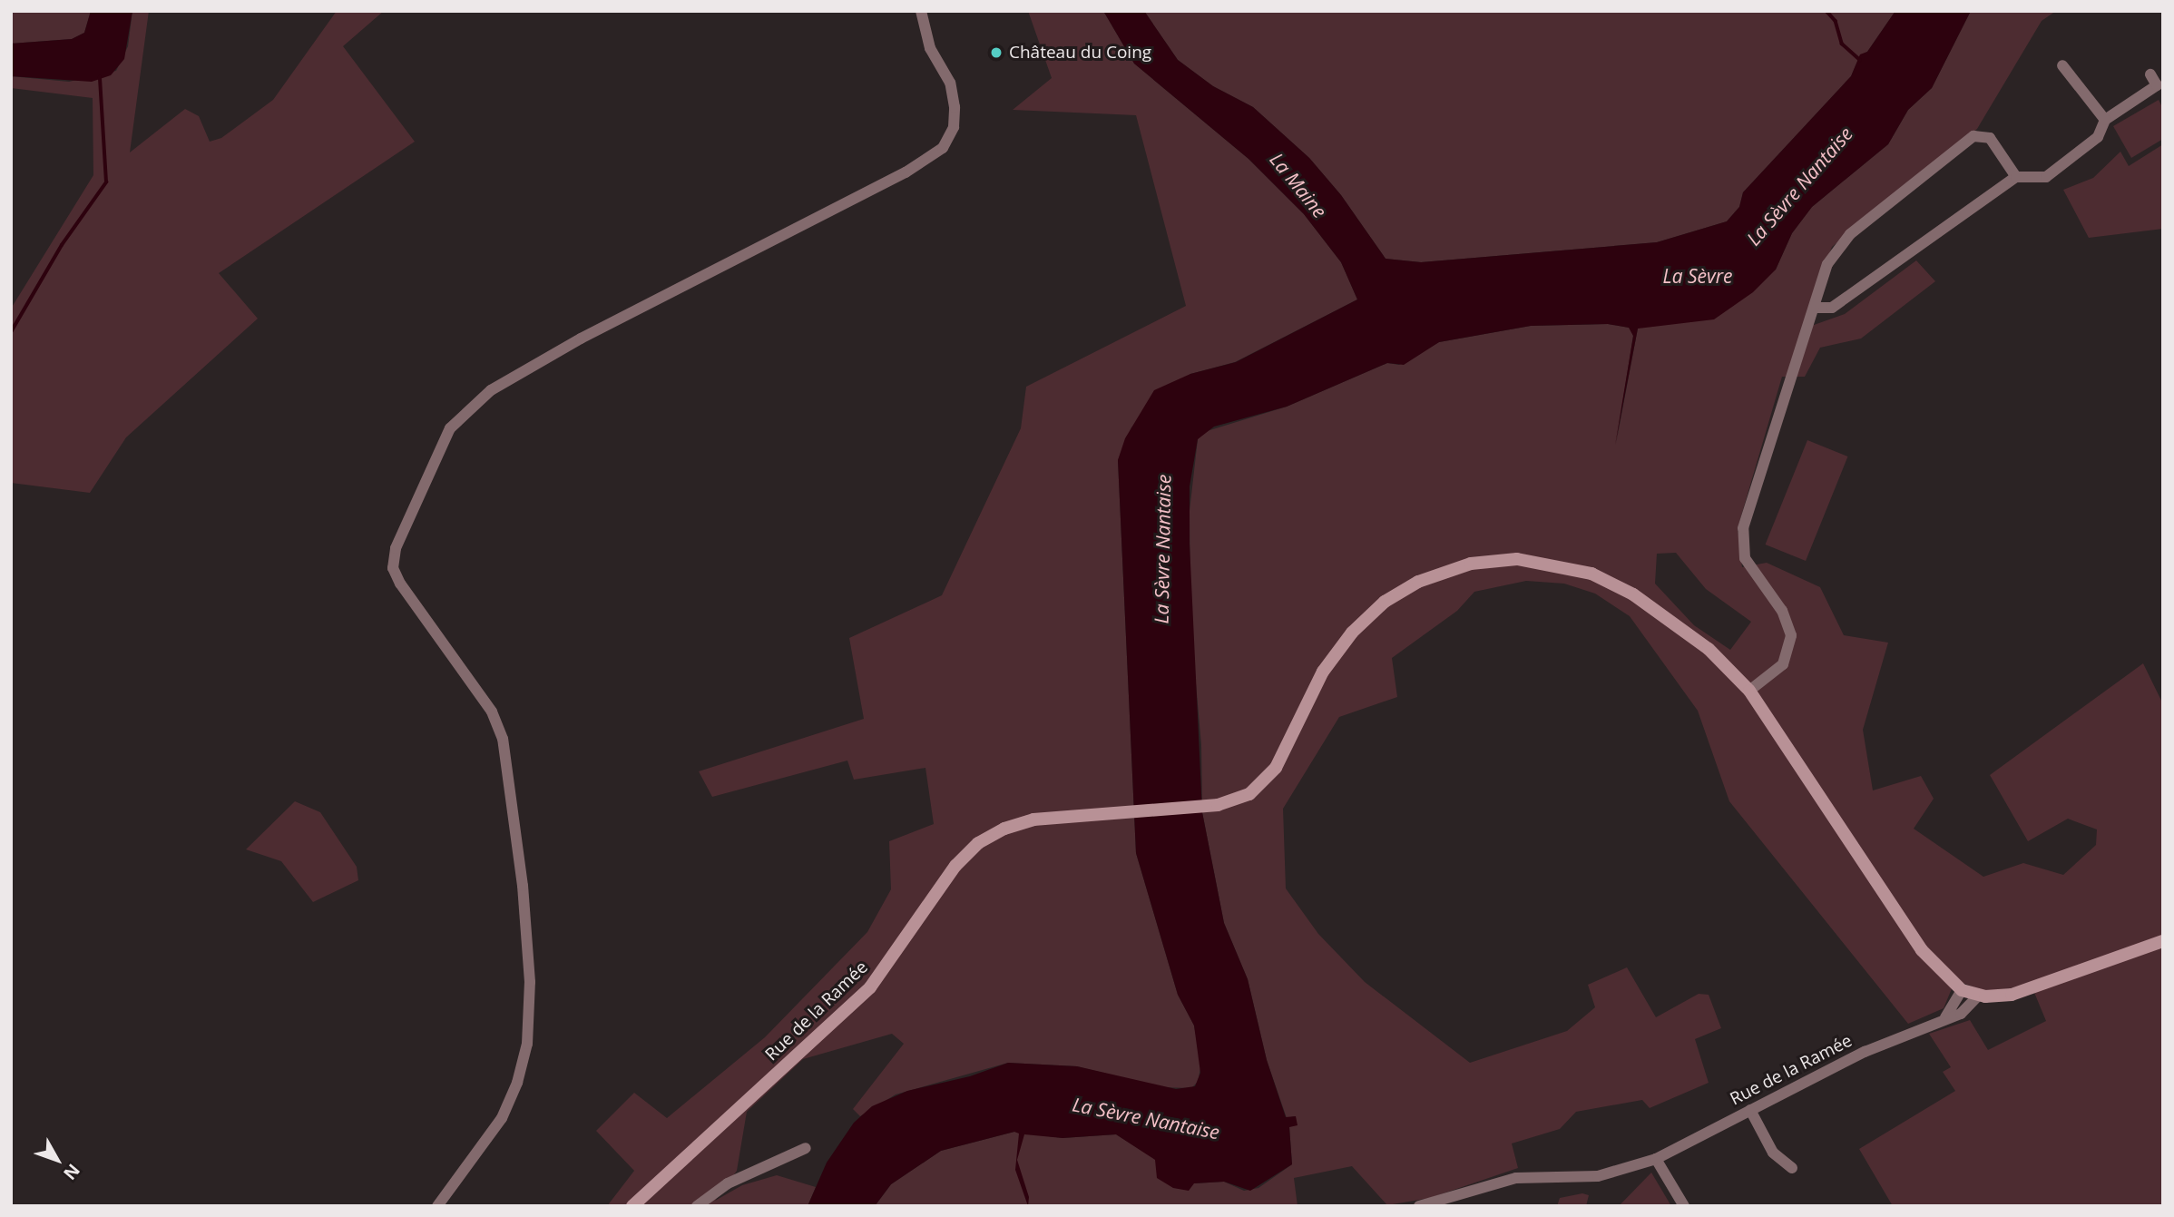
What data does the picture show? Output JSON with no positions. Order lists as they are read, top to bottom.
{
  "streets": {
    "main road": ["Rue de la Ramée"]
  },
  "water": ["La Maine", "La Sèvre Nantaise", "La Sèvre"],
  "places": ["Château du Coing"],
  "north": "bottom right"
}
